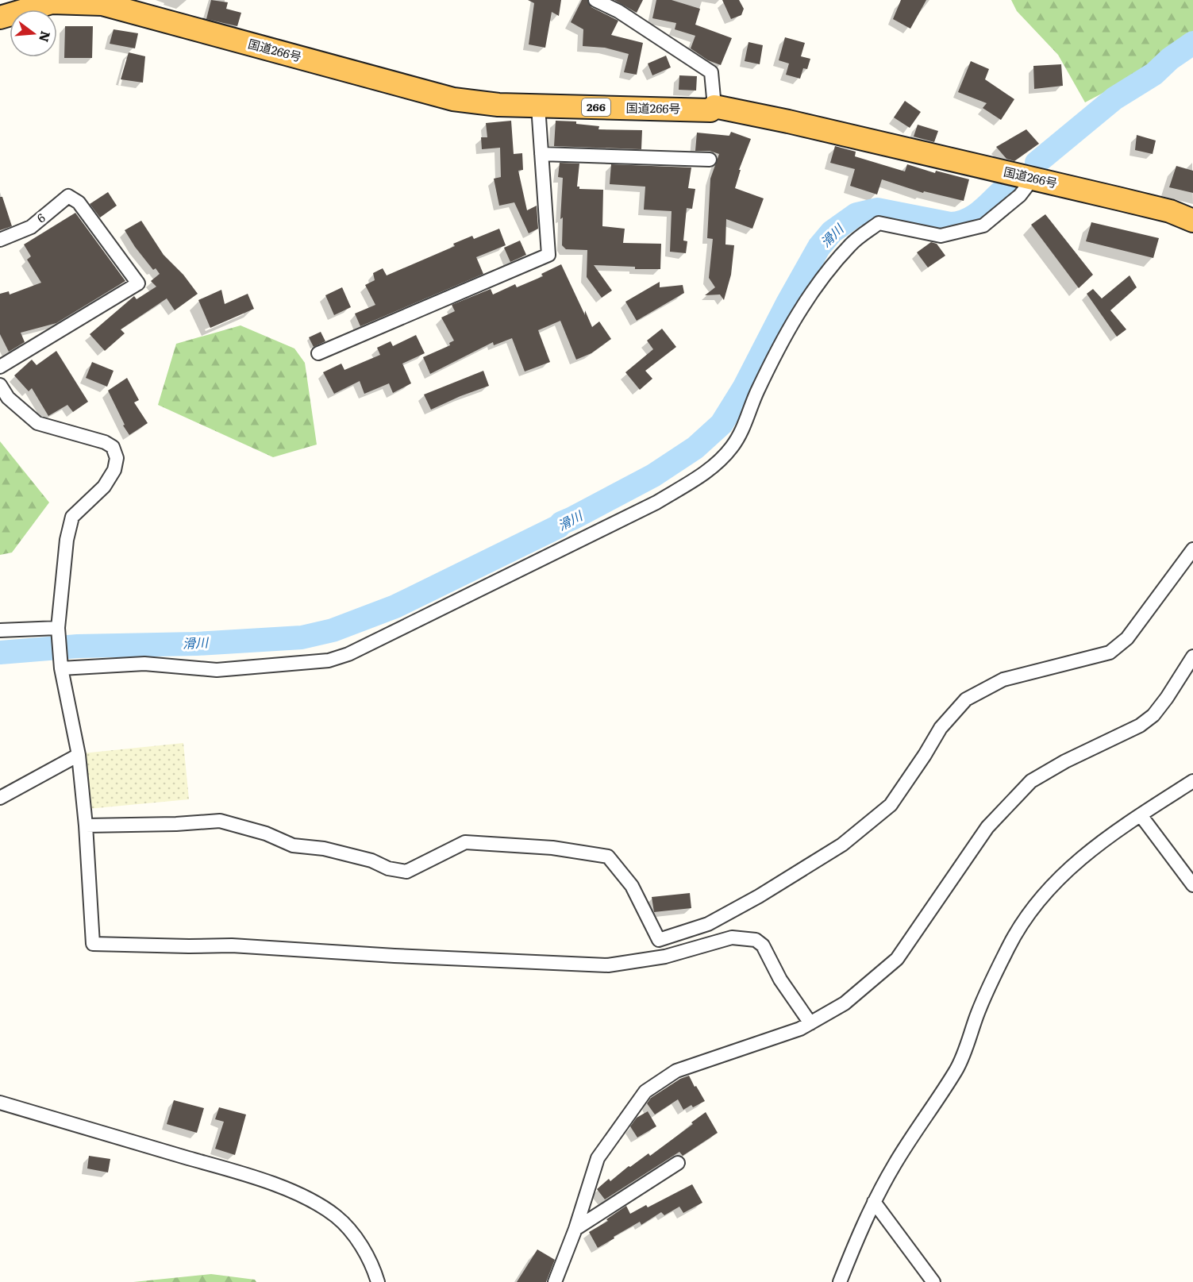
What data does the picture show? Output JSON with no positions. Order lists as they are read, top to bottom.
{
  "streets": {
    "highway": ["国道266号", "266"],
    "street": ["6"]
  },
  "water": ["滑川"],
  "north": "right"
}
